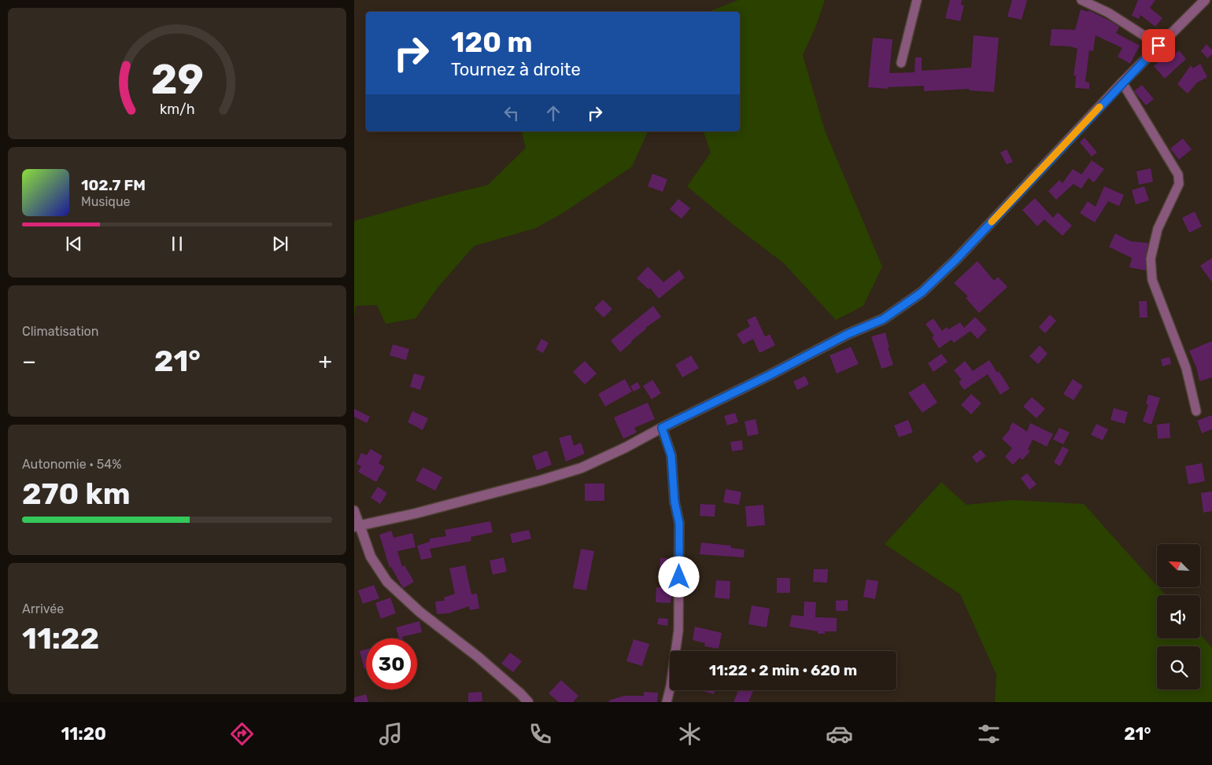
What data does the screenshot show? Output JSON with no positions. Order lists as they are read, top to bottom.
{
  "north": "top left",
  "page": {
    "turn": ["120 m", "Tournez à droite"],
    "song": ["102.7 FM", "Musique"],
    "tile": [
      "Climatisation",
      ["Autonomie · 54%", "270 km"],
      ["Arrivée", "11:22"]
    ],
    "heat": ["−", "21°", "+"],
    "limit": "30",
    "trip": "11:22 · 2 min · 620 m",
    "tabs": ["11:20", "21°"],
    "gauge": ["29", "km/h"]
  }
}
